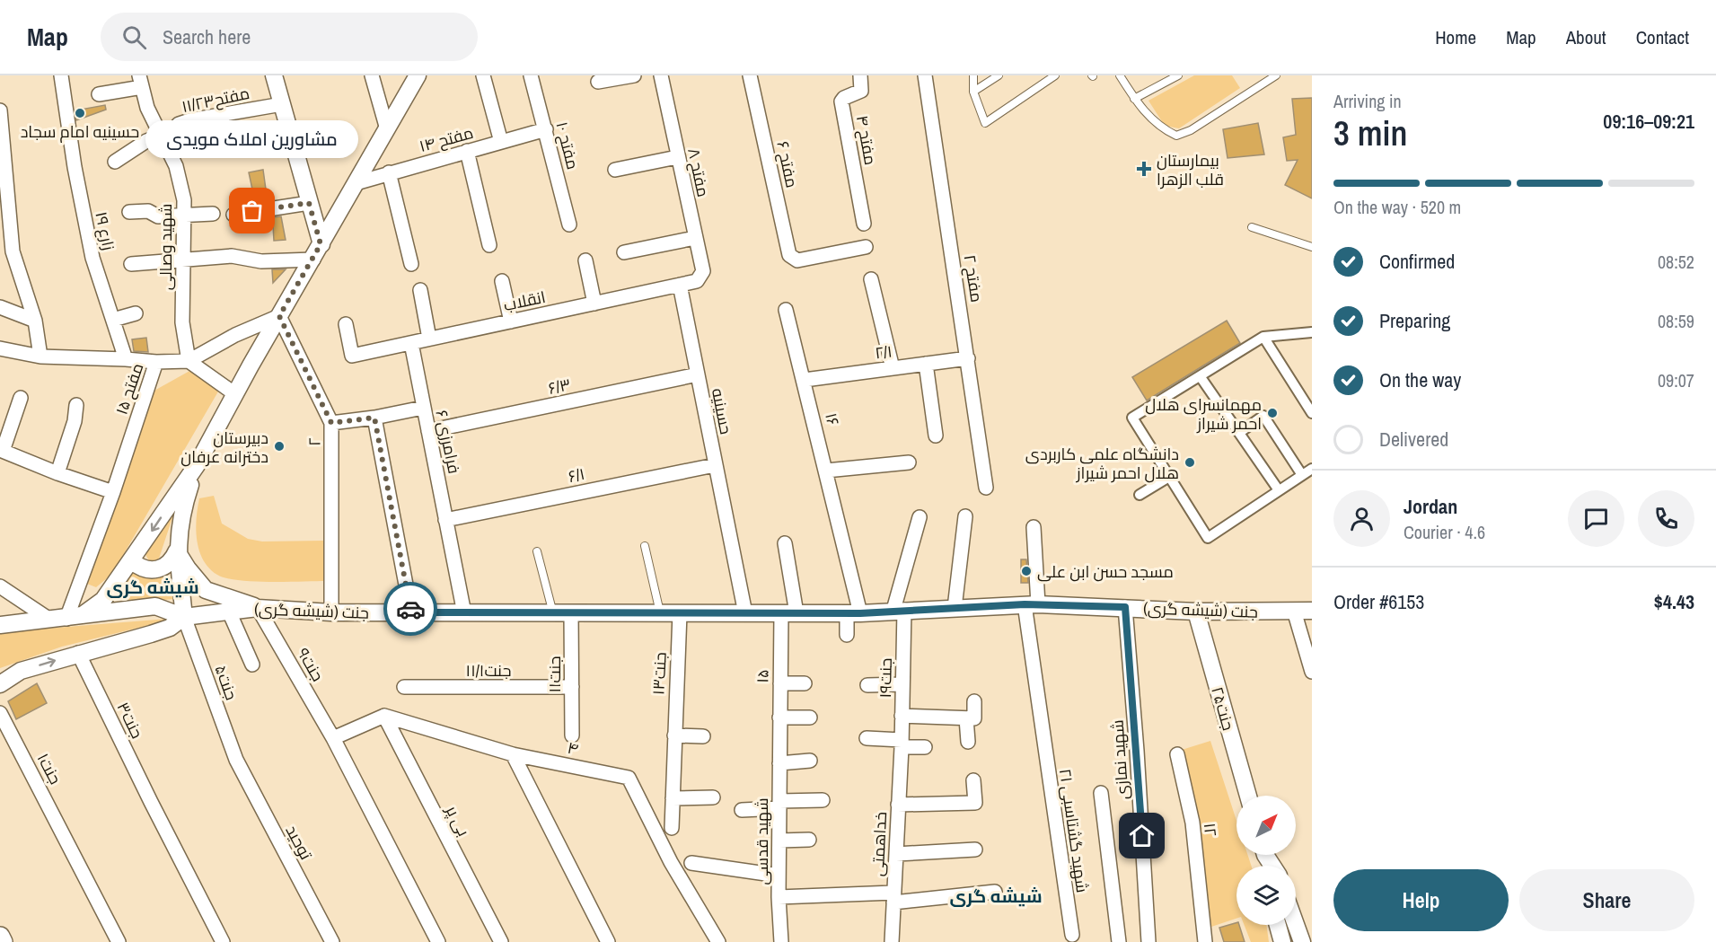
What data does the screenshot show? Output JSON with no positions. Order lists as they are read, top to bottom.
{
  "streets": {
    "street": [
      "مفتح۱۱/۲۳",
      "مفتح ۱۴",
      "مفتح ۴",
      "مفتح ۱۰",
      "مفتح ۶",
      "مفتح ۸",
      "۱۹ زارع",
      "شهید وصالی",
      "مفتح ۲",
      "انقلاب",
      "۲/۱",
      "۶/۳",
      "مفتح ۱۵",
      "حسینیه",
      "۱۶",
      "۲",
      "فرامرزی ۶",
      "۶/۱",
      "جنت (شیشه گری)",
      "جنت۹",
      "جنت۱۱/۱",
      "جنت۱۳",
      "جنت۱۱",
      "۱۵",
      "جنت۱۹",
      "جنت۵",
      "جنت۲۵",
      "جنت۳",
      "۴",
      "شهید نمازی",
      "جنت۱",
      "بی پر",
      "۱۲",
      "شهید گشتاسبی ۲۱",
      "شهید قدسی",
      "توحید",
      "خداهمتی"
    ]
  },
  "crossings": [
    ["مفتح۱۱/۲۳", "شهید وصالی"],
    ["مفتح ۱۴", "مفتح ۱۰"],
    ["مفتح ۸", "انقلاب"],
    ["شهید وصالی", "مفتح ۱۵"],
    ["مفتح ۲", "۲/۱"],
    ["انقلاب", "حسینیه"],
    ["انقلاب", "فرامرزی ۶"],
    ["۲/۱", "۱۶"],
    ["۶/۳", "حسینیه"],
    ["۶/۳", "فرامرزی ۶"],
    ["مفتح ۱۵", "۲"],
    ["حسینیه", "۶/۱"],
    ["حسینیه", "جنت (شیشه گری)"],
    ["۱۶", "جنت (شیشه گری)"],
    ["۲", "جنت (شیشه گری)"],
    ["فرامرزی ۶", "۶/۱"],
    ["فرامرزی ۶", "جنت (شیشه گری)"],
    ["جنت (شیشه گری)", "جنت۹"],
    ["جنت (شیشه گری)", "جنت۱۳"],
    ["جنت (شیشه گری)", "جنت۱۱"],
    ["جنت (شیشه گری)", "۱۵"],
    ["جنت (شیشه گری)", "جنت۱۹"],
    ["جنت (شیشه گری)", "جنت۵"],
    ["جنت (شیشه گری)", "جنت۲۵"],
    ["جنت (شیشه گری)", "شهید نمازی"],
    ["جنت (شیشه گری)", "شهید گشتاسبی ۲۱"],
    ["جنت۱۱/۱", "جنت۱۱"],
    ["۱۵", "شهید قدسی"],
    ["جنت۱۹", "خداهمتی"],
    ["جنت۵", "توحید"],
    ["۴", "بی پر"]
  ],
  "districts": ["شیشه گری", "شیشه گری"],
  "places": {
    "other": [
      "حسینیه امام سجاد",
      "مشاورین املاک مویدی",
      "مهمانسرای هلال احمر شیراز",
      "دبیرستان دخترانه عرفان",
      "دانشگاه علمی کاربردی هلال احمر شیراز",
      "مسجد حسن ابن علی"
    ],
    "health": ["بیمارستان قلب الزهرا"]
  },
  "north": "top right",
  "page": {
    "header": "Map",
    "search": "Search here",
    "nav": [
      "Home",
      "Map",
      "About",
      "Contact"
    ],
    "heading": ["3 min", "Arriving in", "09:16–09:21"],
    "panel": [
      "Jordan",
      "Courier · 4.6",
      "Order #6153",
      "$4.43"
    ],
    "bubble": "مشاورین املاک مویدی",
    "bar": "On the way · 520 m",
    "list": [
      ["Confirmed", "08:52"],
      ["Preparing", "08:59"],
      ["On the way", "09:07"],
      "Delivered"
    ],
    "buttons": ["Help", "Share"]
  }
}
